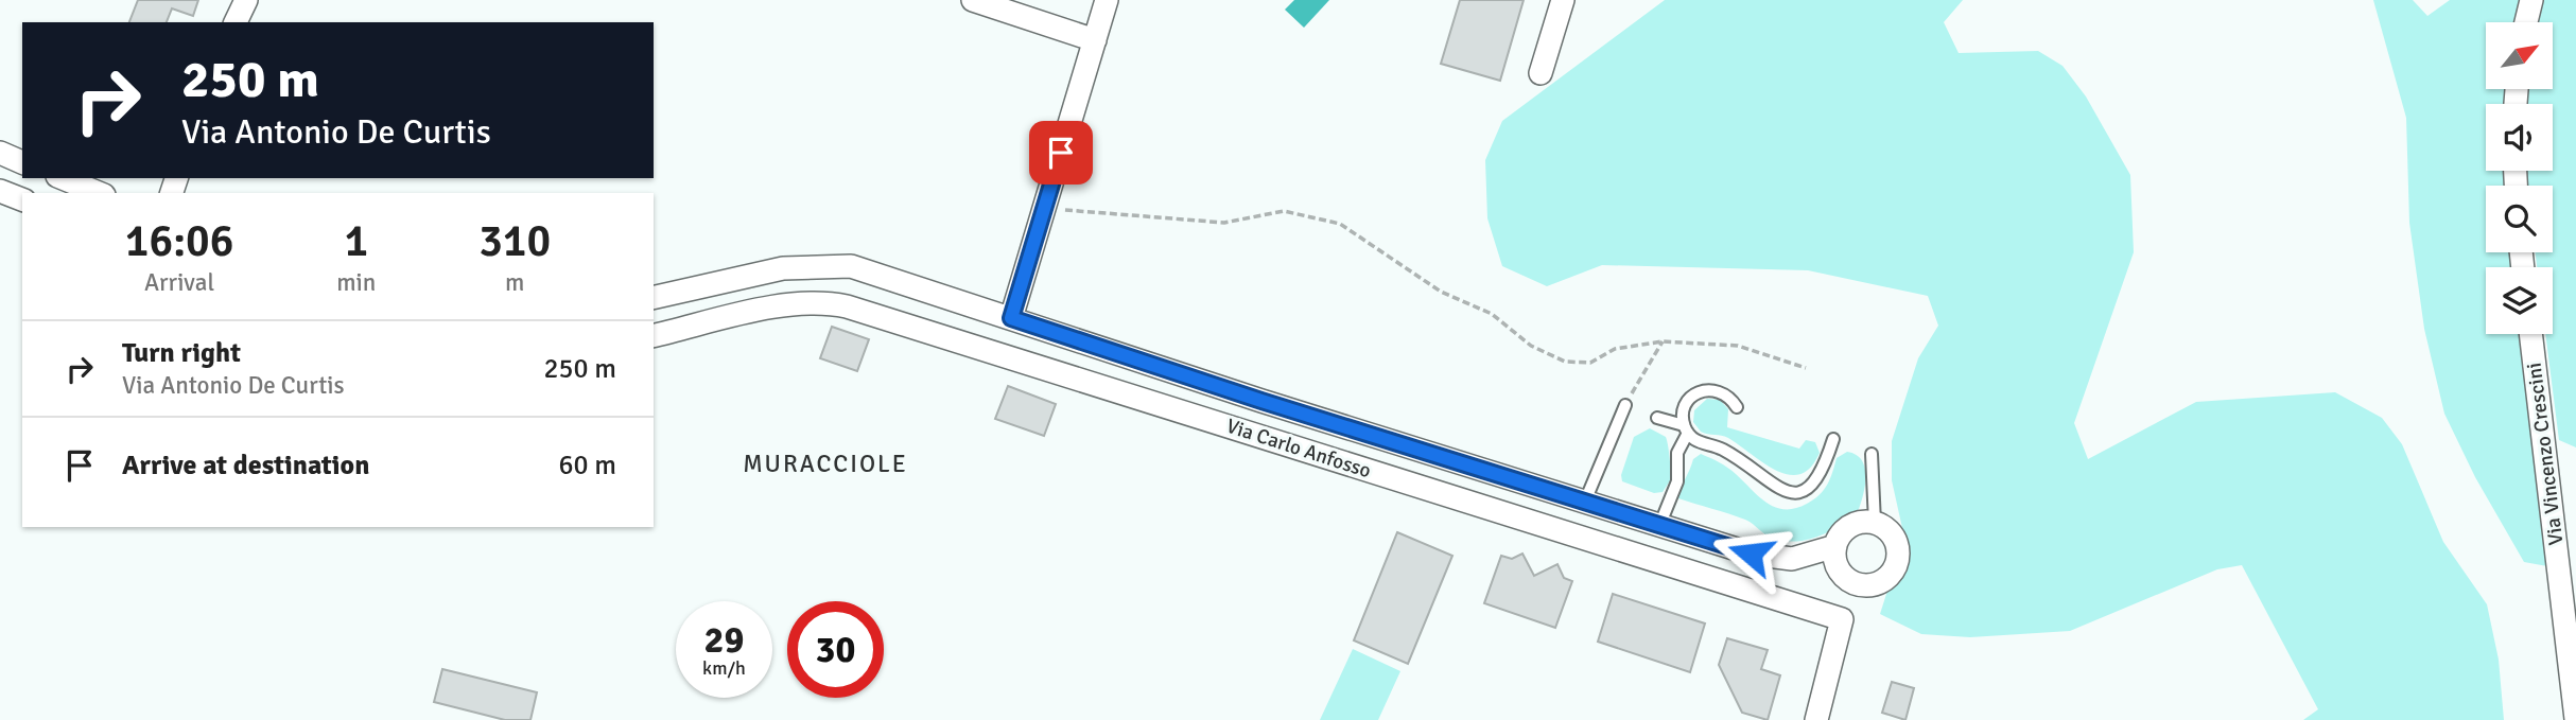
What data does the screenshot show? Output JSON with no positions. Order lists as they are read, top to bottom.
{
  "streets": {
    "street": ["Via Carlo Anfosso", "Via Vincenzo Crescini"]
  },
  "districts": ["MURACCIOLE"],
  "north": "top right",
  "page": {
    "turn": ["250 m", "Via Antonio De Curtis"],
    "eta": [
      "16:06",
      "Arrival",
      "1",
      "min",
      "310",
      "m"
    ],
    "list": [
      {
        "name": "Turn right",
        "note": "Via Antonio De Curtis",
        "value": "250 m"
      },
      {
        "name": "Arrive at destination",
        "value": "60 m"
      }
    ],
    "speed": "29 km/h",
    "limit": "30"
  }
}
